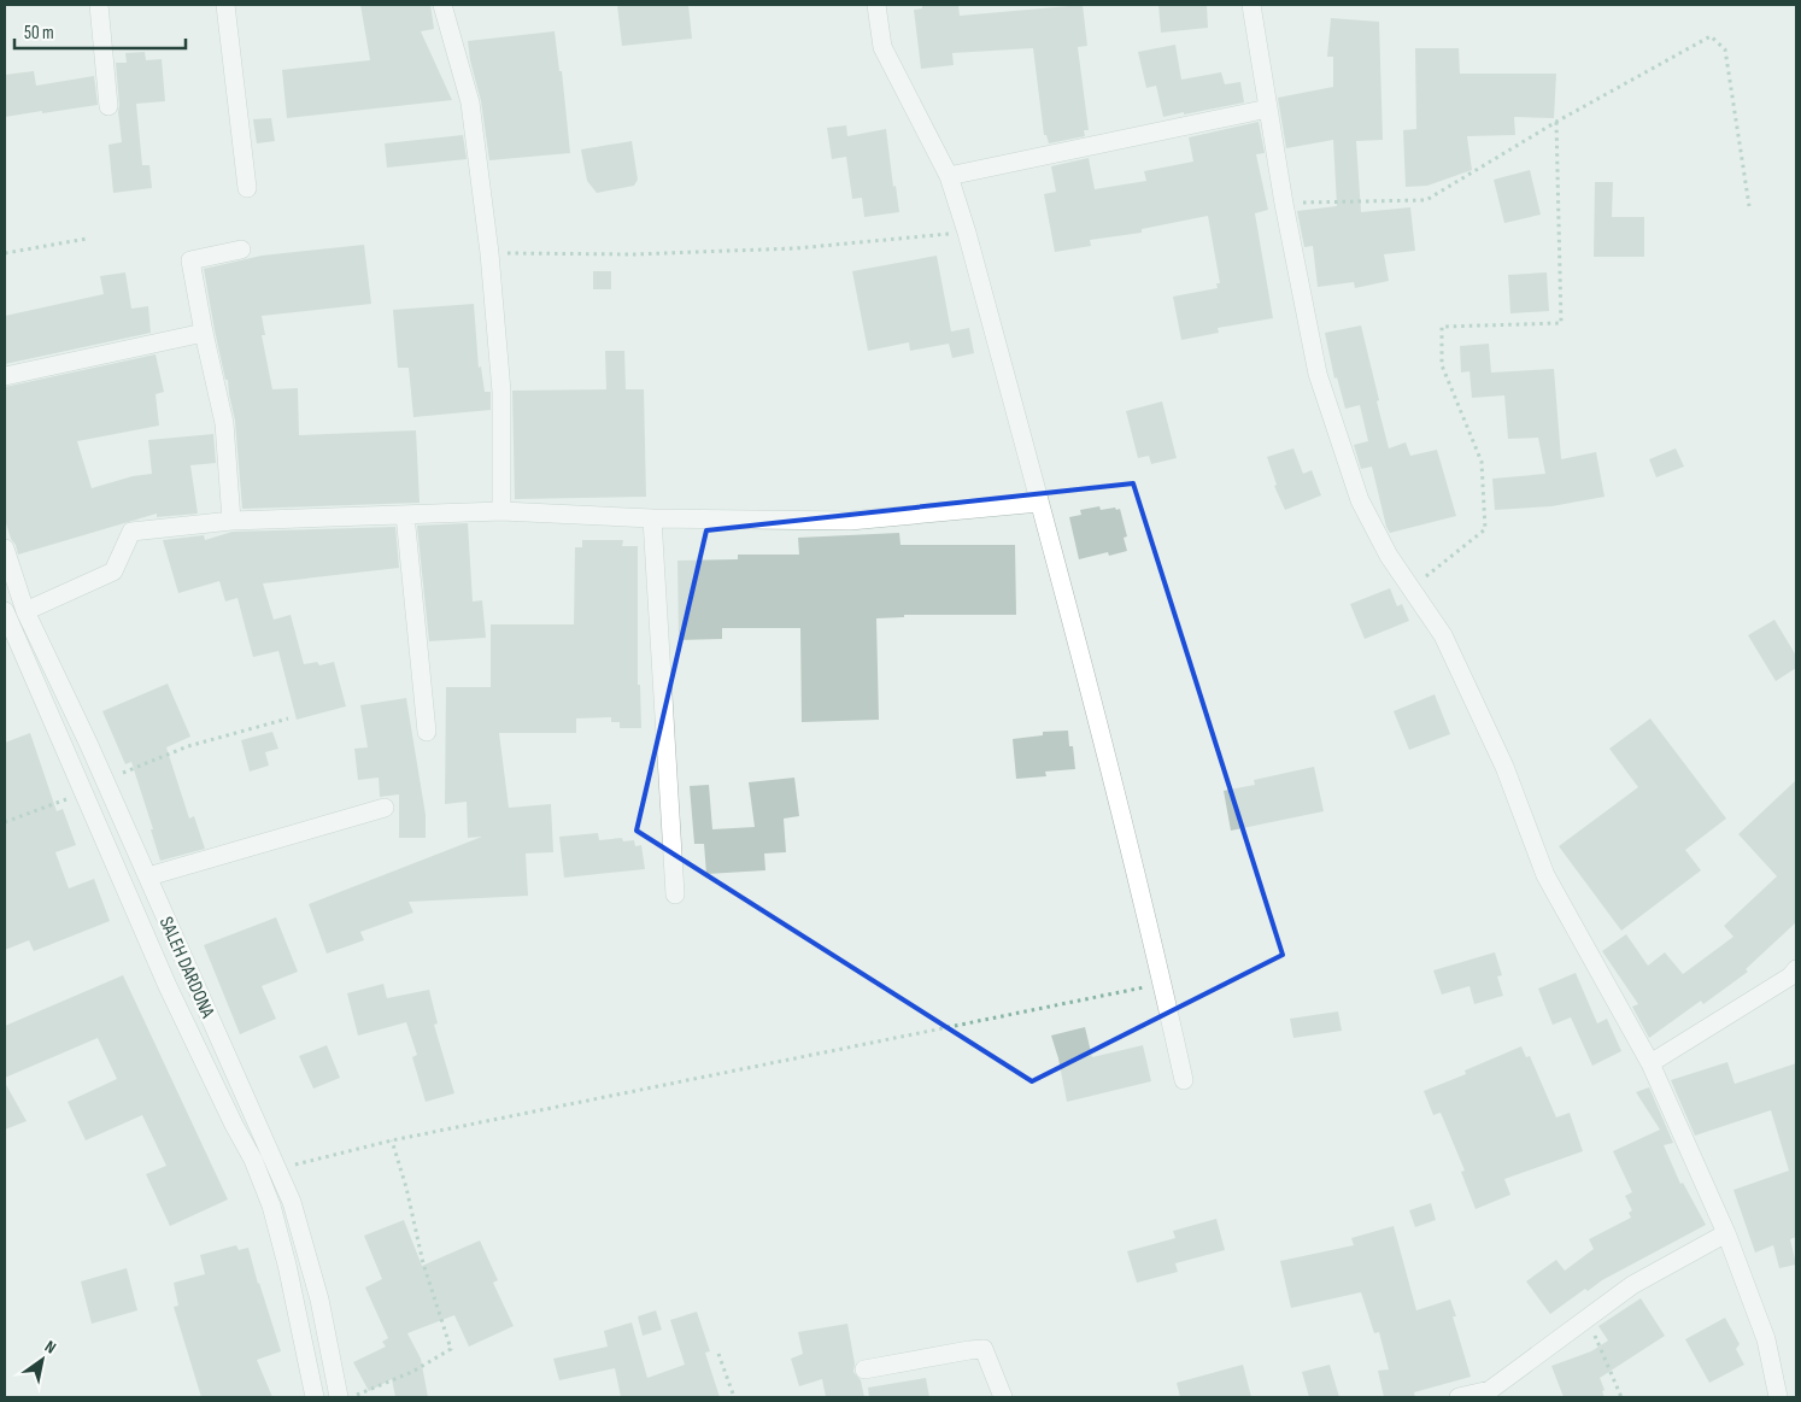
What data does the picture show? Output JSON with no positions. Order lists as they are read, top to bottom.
{
  "streets": {
    "street": ["SALEH DARDONA"]
  },
  "scale_bar": "50 m",
  "north": "top right"
}
